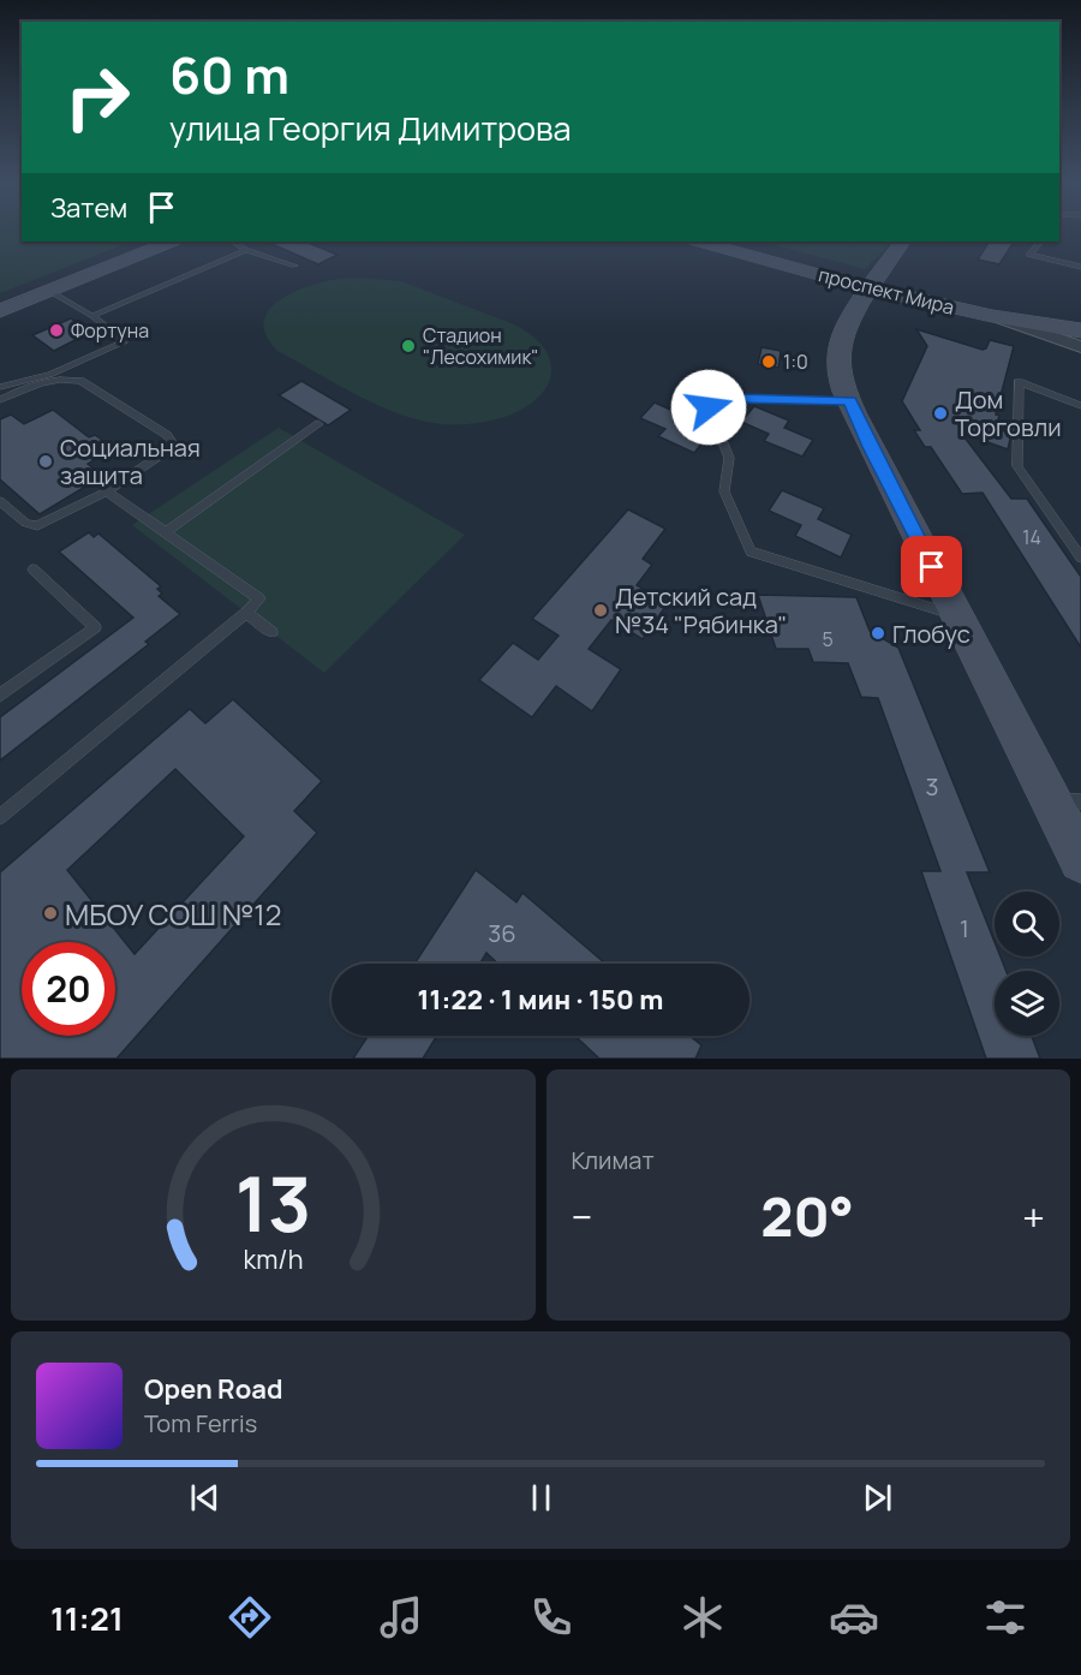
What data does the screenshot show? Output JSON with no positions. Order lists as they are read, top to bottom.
{
  "streets": {
    "street": ["проспект Мира"]
  },
  "places": [
    "Фортуна",
    "Стадион \"Лесохимик\"",
    "1:0",
    "Дом Торговли",
    "Социальная защита",
    "Детский сад №34 \"Рябинка\"",
    "Глобус",
    "МБОУ СОШ №12"
  ],
  "house_numbers": [
    "14",
    "5",
    "3",
    "1",
    "36"
  ],
  "page": {
    "turn": ["60 m", "улица Георгия Димитрова"],
    "then": "Затем",
    "limit": "20",
    "trip": "11:22 · 1 мин · 150 m",
    "tile": "Климат",
    "heat": ["−", "20°", "+"],
    "song": ["Open Road", "Tom Ferris"],
    "tabs": "11:21",
    "gauge": ["13", "km/h"]
  }
}
